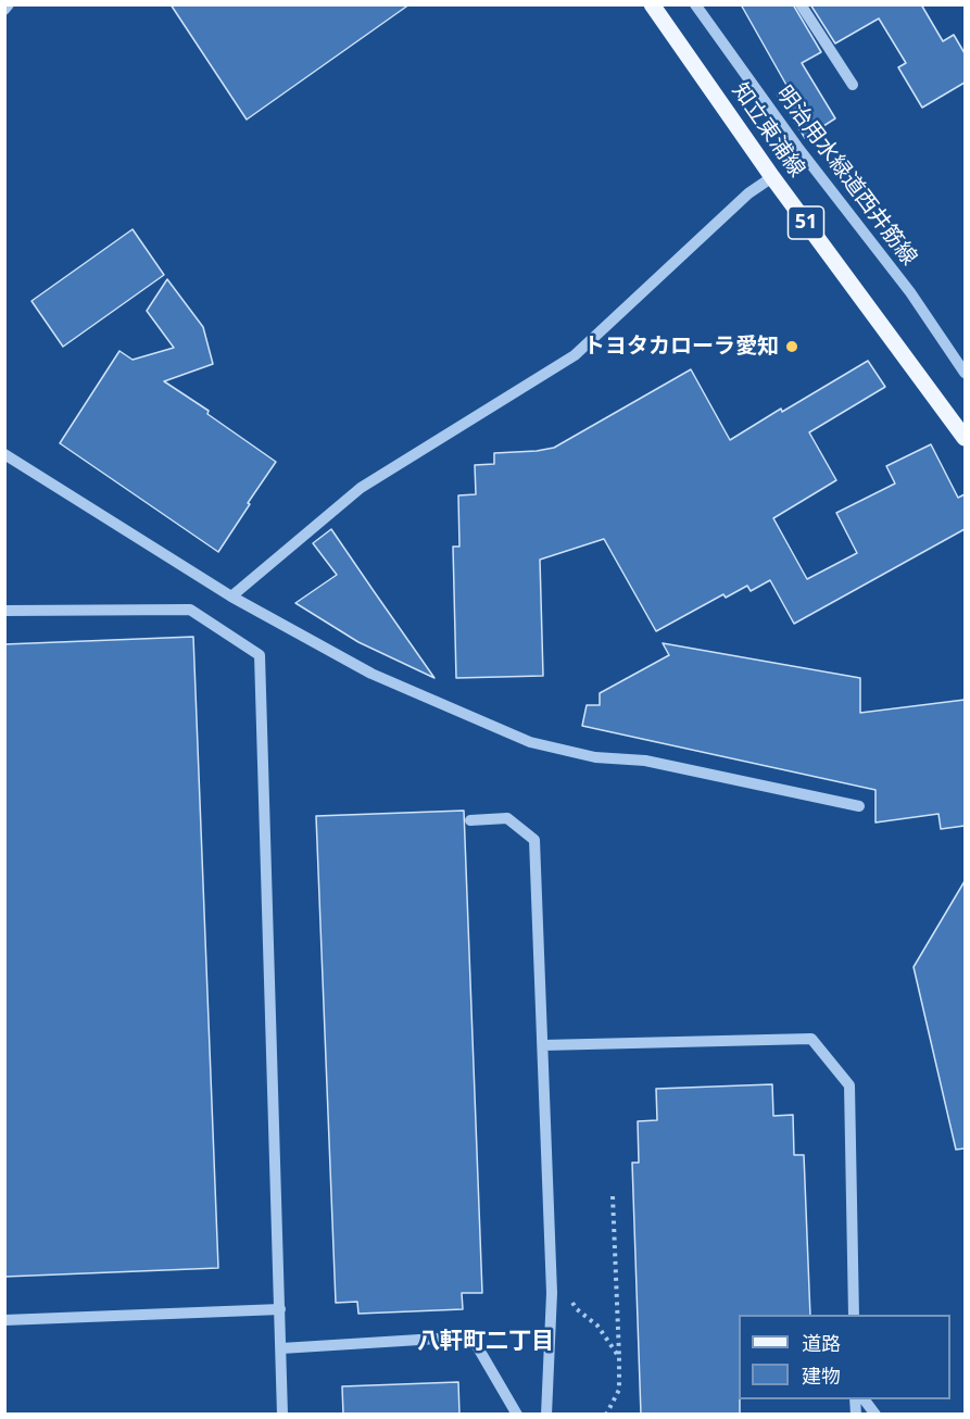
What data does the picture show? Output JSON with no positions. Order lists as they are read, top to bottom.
{
  "streets": {
    "main road": ["知立東浦線", "51"],
    "street": ["明治用水緑道西井筋線"]
  },
  "districts": ["八軒町二丁目"],
  "places": ["トヨタカローラ愛知"],
  "legend": ["道路", "建物"]
}
